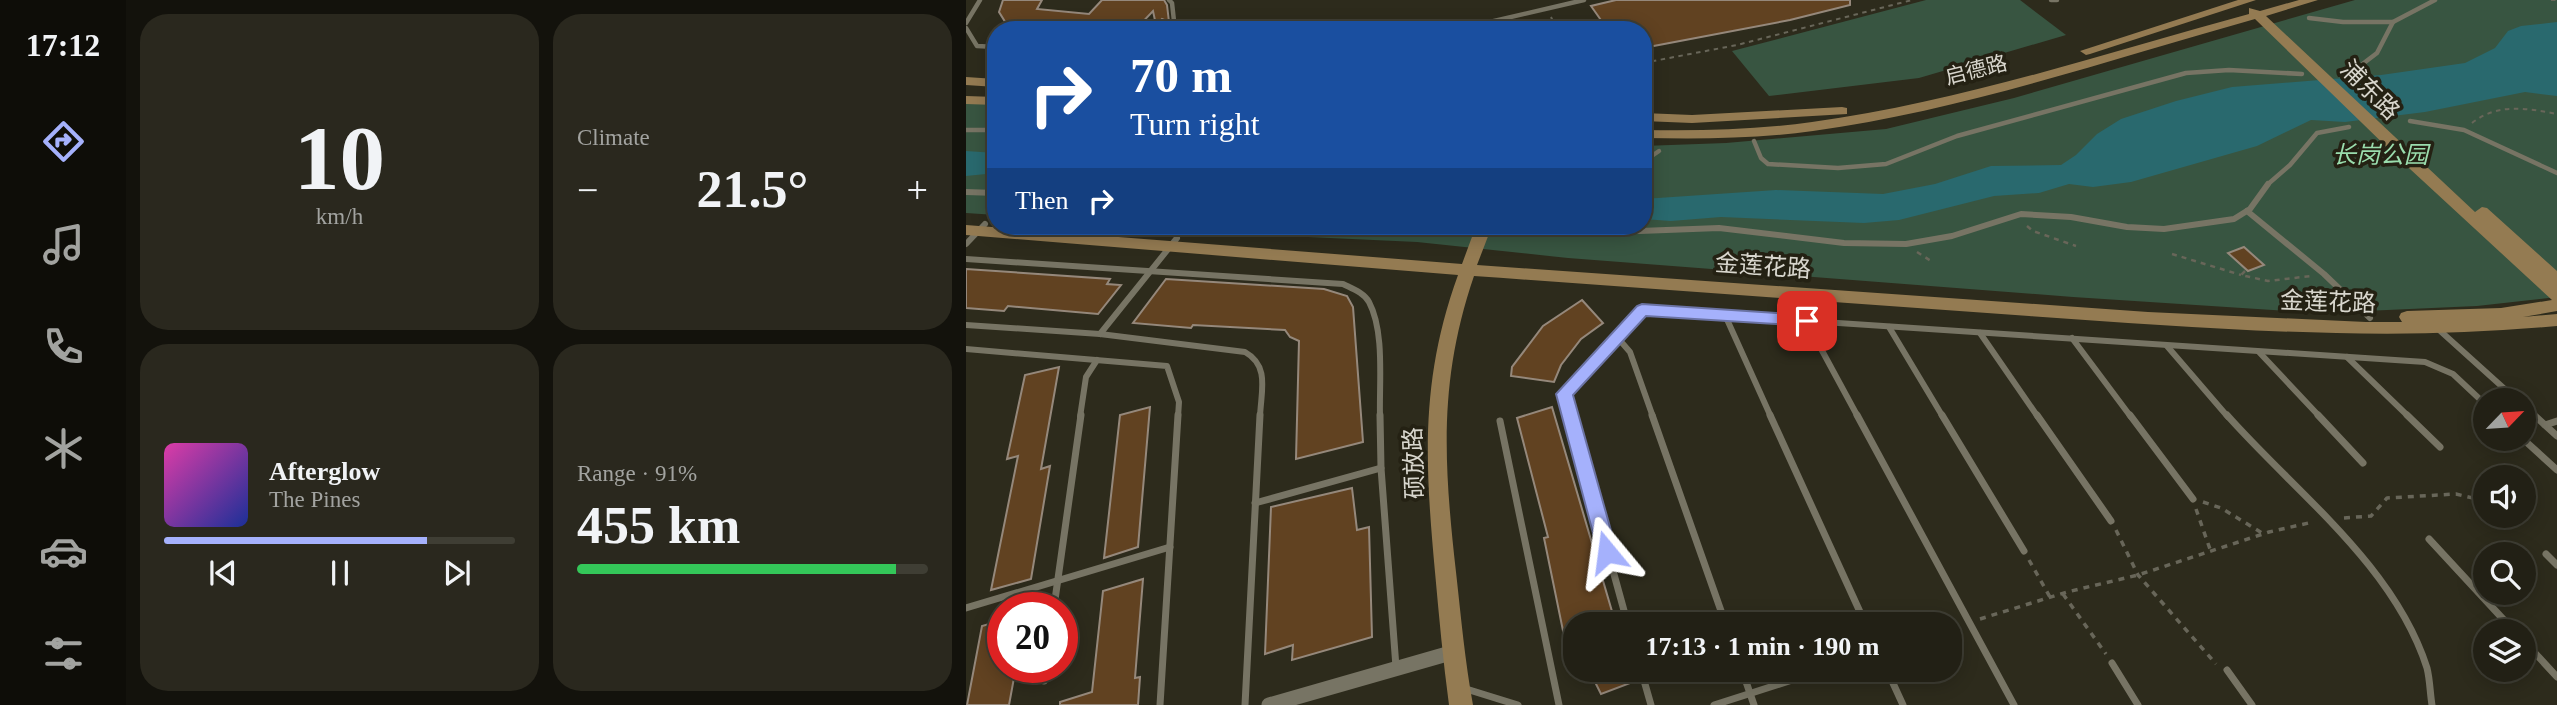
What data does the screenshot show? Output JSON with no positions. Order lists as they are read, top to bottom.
{
  "streets": {
    "street": [
      "启德路",
      "浦东路",
      "金莲花路",
      "硕放路"
    ]
  },
  "crossings": [
    ["启德路", "浦东路"],
    ["金莲花路", "硕放路"]
  ],
  "parks": ["长岗公园"],
  "north": "top right",
  "page": {
    "tabs": "17:12",
    "tile": [
      ["10", "km/h"],
      "Climate",
      ["Range · 91%", "455 km"]
    ],
    "turn": ["70 m", "Turn right"],
    "heat": ["−", "21.5°", "+"],
    "then": "Then",
    "song": ["Afterglow", "The Pines"],
    "limit": "20",
    "trip": "17:13 · 1 min · 190 m"
  }
}
